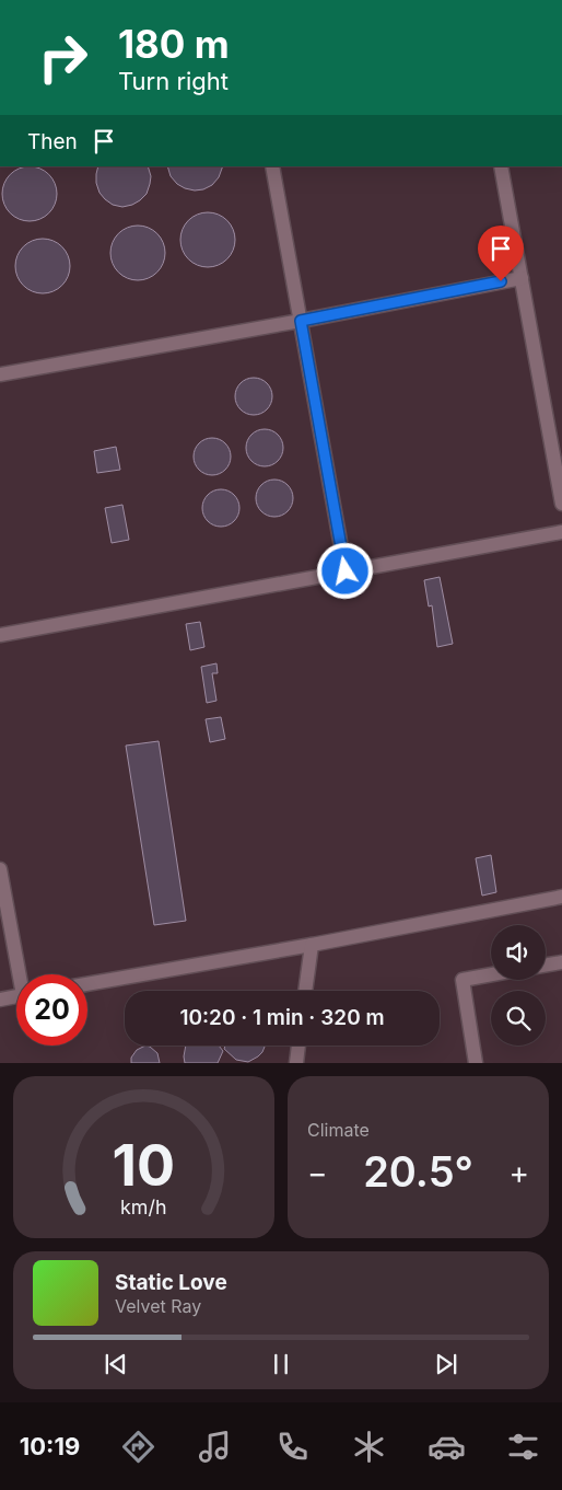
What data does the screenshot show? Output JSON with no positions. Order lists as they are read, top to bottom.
{
  "page": {
    "turn": ["180 m", "Turn right"],
    "then": "Then",
    "limit": "20",
    "trip": "10:20 · 1 min · 320 m",
    "tile": "Climate",
    "heat": ["−", "20.5°", "+"],
    "song": ["Static Love", "Velvet Ray"],
    "tabs": "10:19",
    "gauge": ["10", "km/h"]
  }
}
